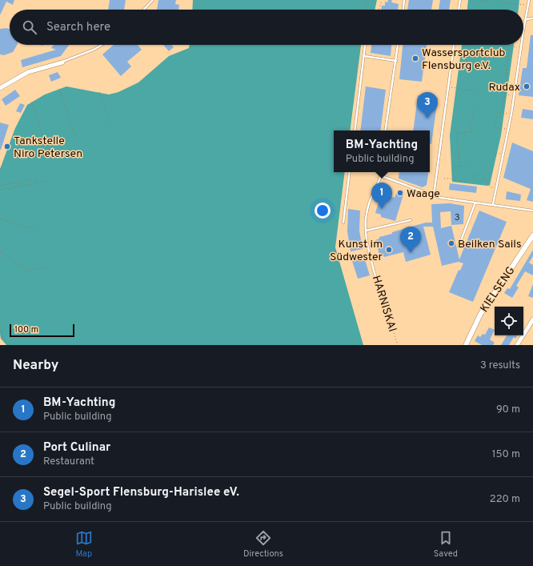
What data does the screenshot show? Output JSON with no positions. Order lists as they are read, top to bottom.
{
  "streets": {
    "street": ["KIELSENG"],
    "lane": ["HARNISKAI"]
  },
  "places": [
    "Wassersportclub Flensburg e.V.",
    "Rudax",
    "Tankstelle Niro Petersen",
    "Waage",
    "Beilken Sails",
    "Kunst im Südwester"
  ],
  "house_numbers": ["3"],
  "scale_bar": "100 m",
  "page": {
    "search": "Search here",
    "pins": ["3", "1", "2"],
    "popup": ["BM-Yachting", "Public building"],
    "scale": "100 m",
    "heading": ["Nearby", "3 results"],
    "list": [
      {
        "mark": "1",
        "name": "BM-Yachting",
        "note": "Public building",
        "value": "90 m"
      },
      {
        "mark": "2",
        "name": "Port Culinar",
        "note": "Restaurant",
        "value": "150 m"
      },
      {
        "mark": "3",
        "name": "Segel-Sport Flensburg-Harislee eV.",
        "note": "Public building",
        "value": "220 m"
      }
    ],
    "nav": ["Map", "Directions", "Saved"]
  }
}
